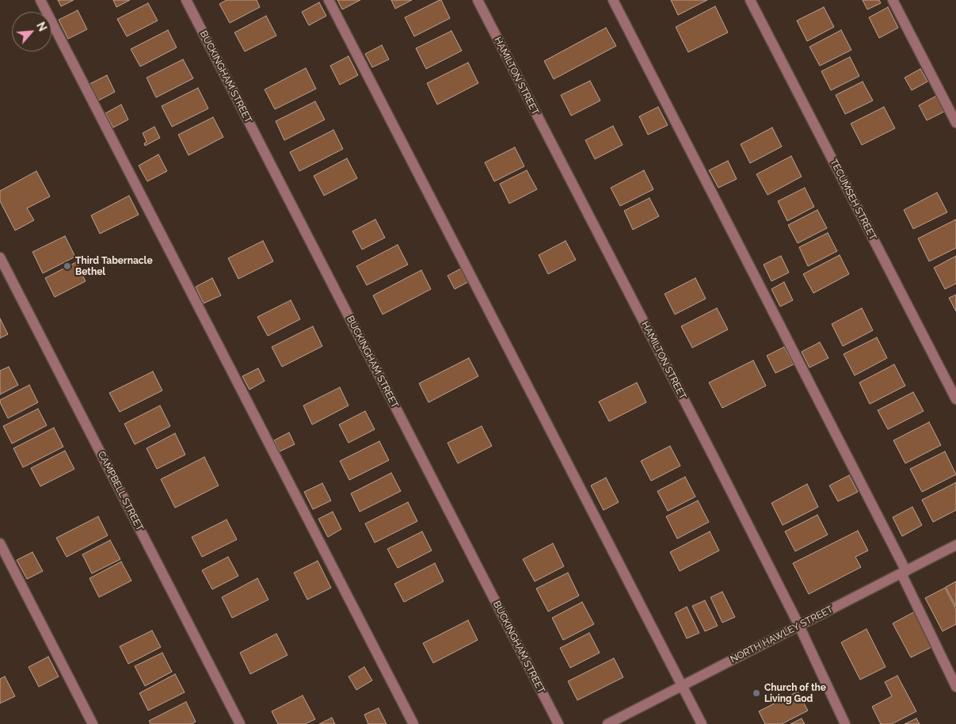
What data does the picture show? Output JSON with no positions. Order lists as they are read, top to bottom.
{
  "streets": {
    "street": [
      "HAMILTON STREET",
      "BUCKINGHAM STREET",
      "TECUMSEH STREET",
      "CAMPBELL STREET",
      "NORTH HAWLEY STREET"
    ]
  },
  "crossings": [
    ["HAMILTON STREET", "NORTH HAWLEY STREET"]
  ],
  "places": ["Third Tabernacle Bethel", "Church of the Living God"],
  "north": "top right"
}
